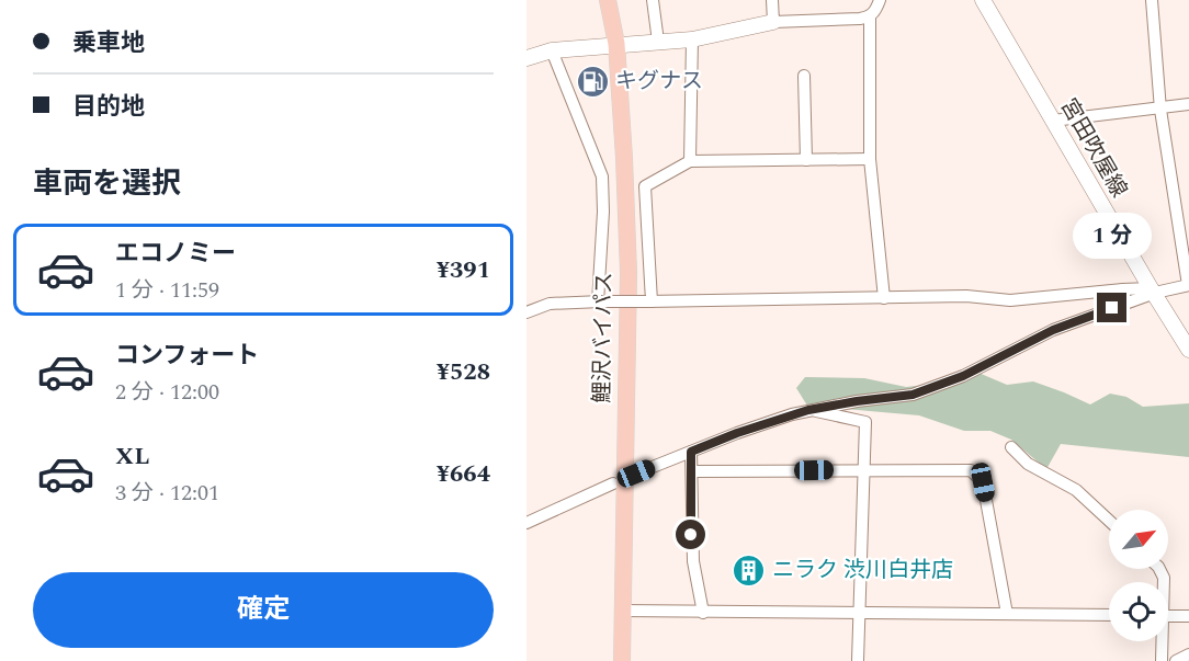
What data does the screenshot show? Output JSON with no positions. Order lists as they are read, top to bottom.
{
  "streets": {
    "main road": ["宮田吹屋線", "鯉沢バイパス"]
  },
  "places": {
    "fuel station": ["キグナス"],
    "building": ["ニラク 渋川白井店"]
  },
  "north": "top right",
  "page": {
    "banner": ["乗車地", "目的地"],
    "heading": "車両を選択",
    "bubble": "1 分",
    "list": [
      {
        "name": "エコノミー",
        "note": "1 分 · 11:59",
        "value": "¥391"
      },
      {
        "name": "コンフォート",
        "note": "2 分 · 12:00",
        "value": "¥528"
      },
      {
        "name": "XL",
        "note": "3 分 · 12:01",
        "value": "¥664"
      }
    ],
    "buttons": "確定"
  }
}
